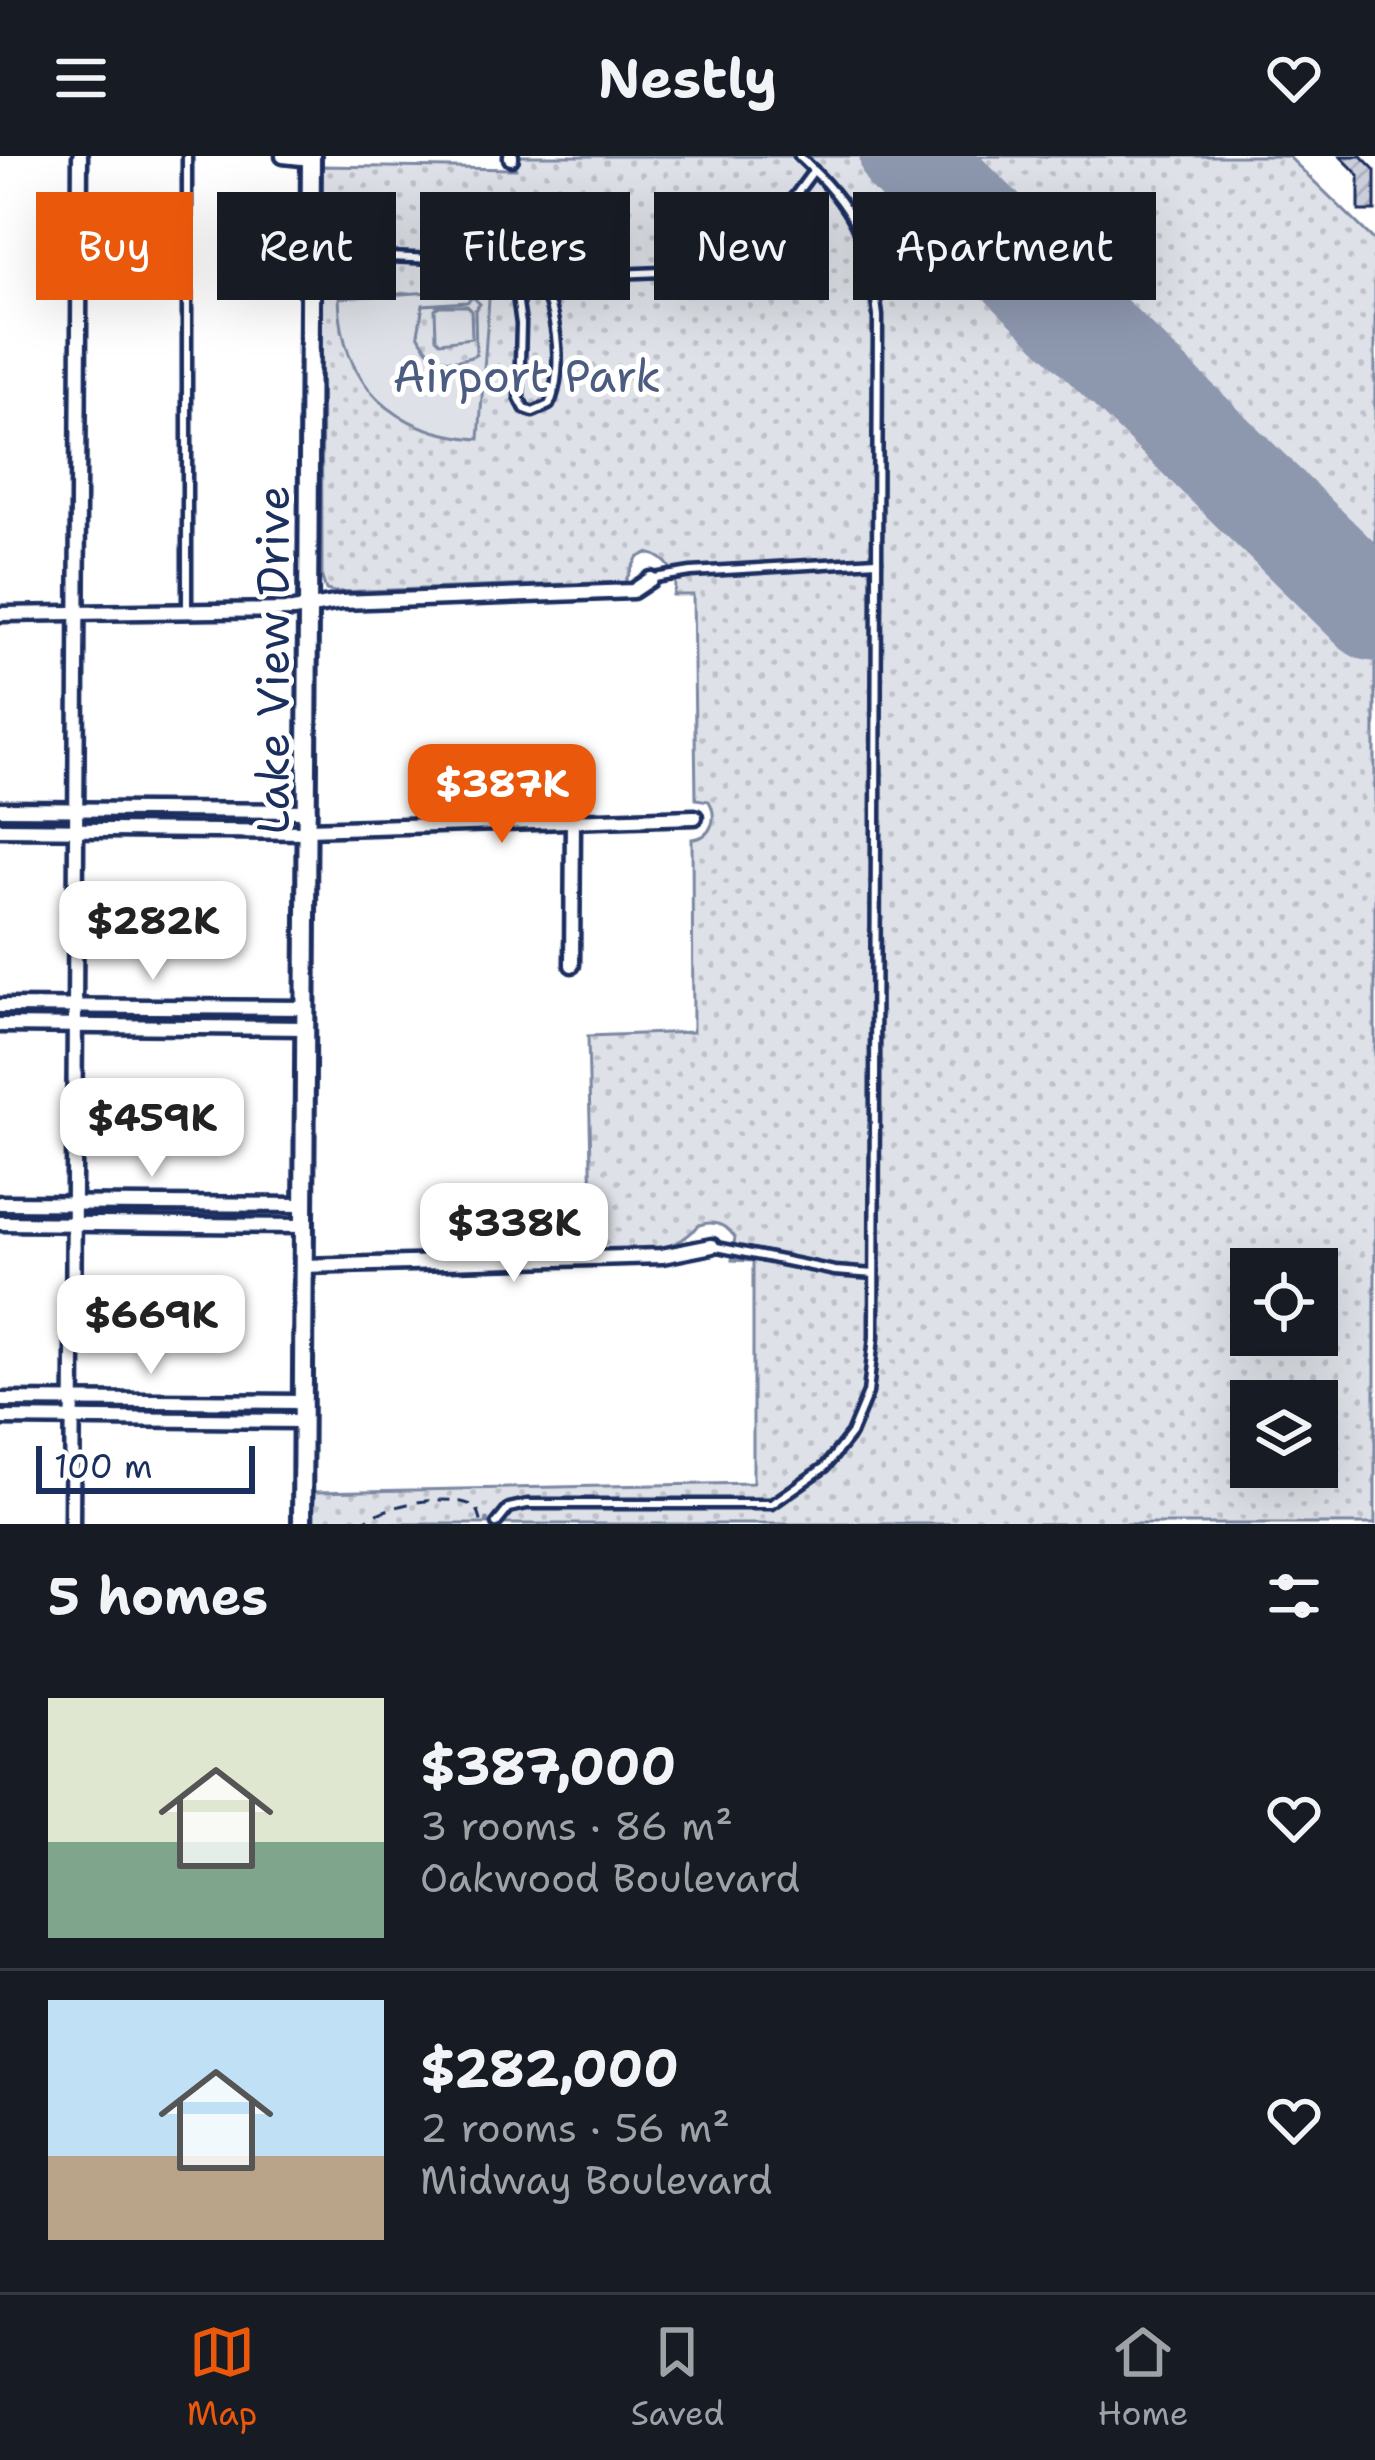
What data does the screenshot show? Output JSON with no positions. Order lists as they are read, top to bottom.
{
  "streets": {
    "street": ["Lake View Drive"]
  },
  "parks": ["Airport Park"],
  "scale_bar": "100 m",
  "page": {
    "header": "Nestly",
    "chip": [
      "Buy",
      "Rent",
      "Filters",
      "New",
      "Apartment"
    ],
    "price": [
      "$387K",
      "$282K",
      "$459K",
      "$338K",
      "$669K"
    ],
    "scale": "100 m",
    "heading": "5 homes",
    "list": [
      {
        "name": "$387,000",
        "note": "3 rooms · 86 m² · Oakwood Boulevard"
      },
      {
        "name": "$282,000",
        "note": "2 rooms · 56 m² · Midway Boulevard"
      }
    ],
    "tabs": ["Map", "Saved", "Home"]
  }
}
